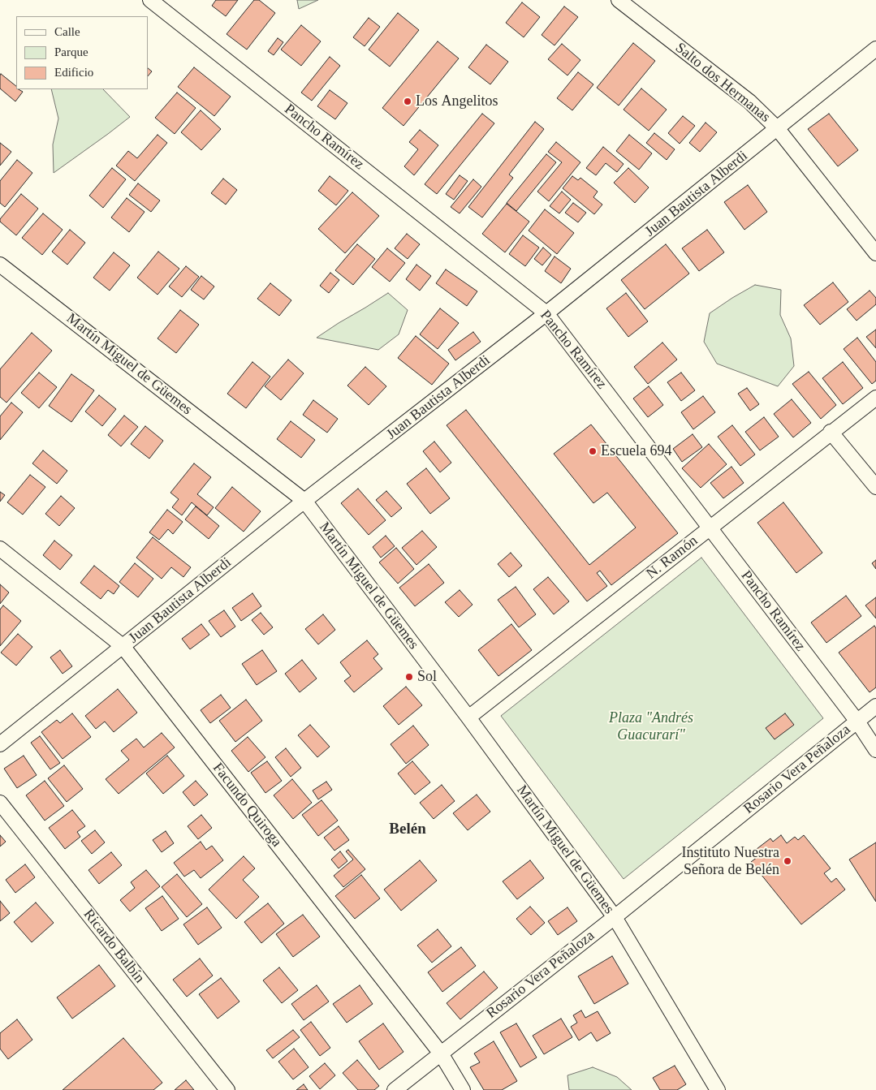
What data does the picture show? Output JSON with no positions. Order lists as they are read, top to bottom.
{
  "streets": {
    "street": [
      "Salto dos Hermanas",
      "Pancho Ramírez",
      "Juan Bautista Alberdi",
      "Martín Miguel de Güemes",
      "N. Ramón",
      "Rosario Vera Peñaloza",
      "Facundo Quiroga",
      "Ricardo Balbín"
    ]
  },
  "crossings": [
    ["Salto dos Hermanas", "Juan Bautista Alberdi"],
    ["Pancho Ramírez", "Juan Bautista Alberdi"],
    ["Pancho Ramírez", "N. Ramón"],
    ["Pancho Ramírez", "Rosario Vera Peñaloza"],
    ["Juan Bautista Alberdi", "Martín Miguel de Güemes"],
    ["Juan Bautista Alberdi", "Facundo Quiroga"],
    ["Martín Miguel de Güemes", "N. Ramón"],
    ["Martín Miguel de Güemes", "Rosario Vera Peñaloza"],
    ["Rosario Vera Peñaloza", "Facundo Quiroga"]
  ],
  "districts": ["Belén"],
  "parks": ["Plaza \"Andrés Guacurarí\""],
  "places": [
    "Los Angelitos",
    "Escuela 694",
    "Sol",
    "Instituto Nuestra Señora de Belén"
  ],
  "legend": ["Calle", "Parque", "Edificio"]
}
